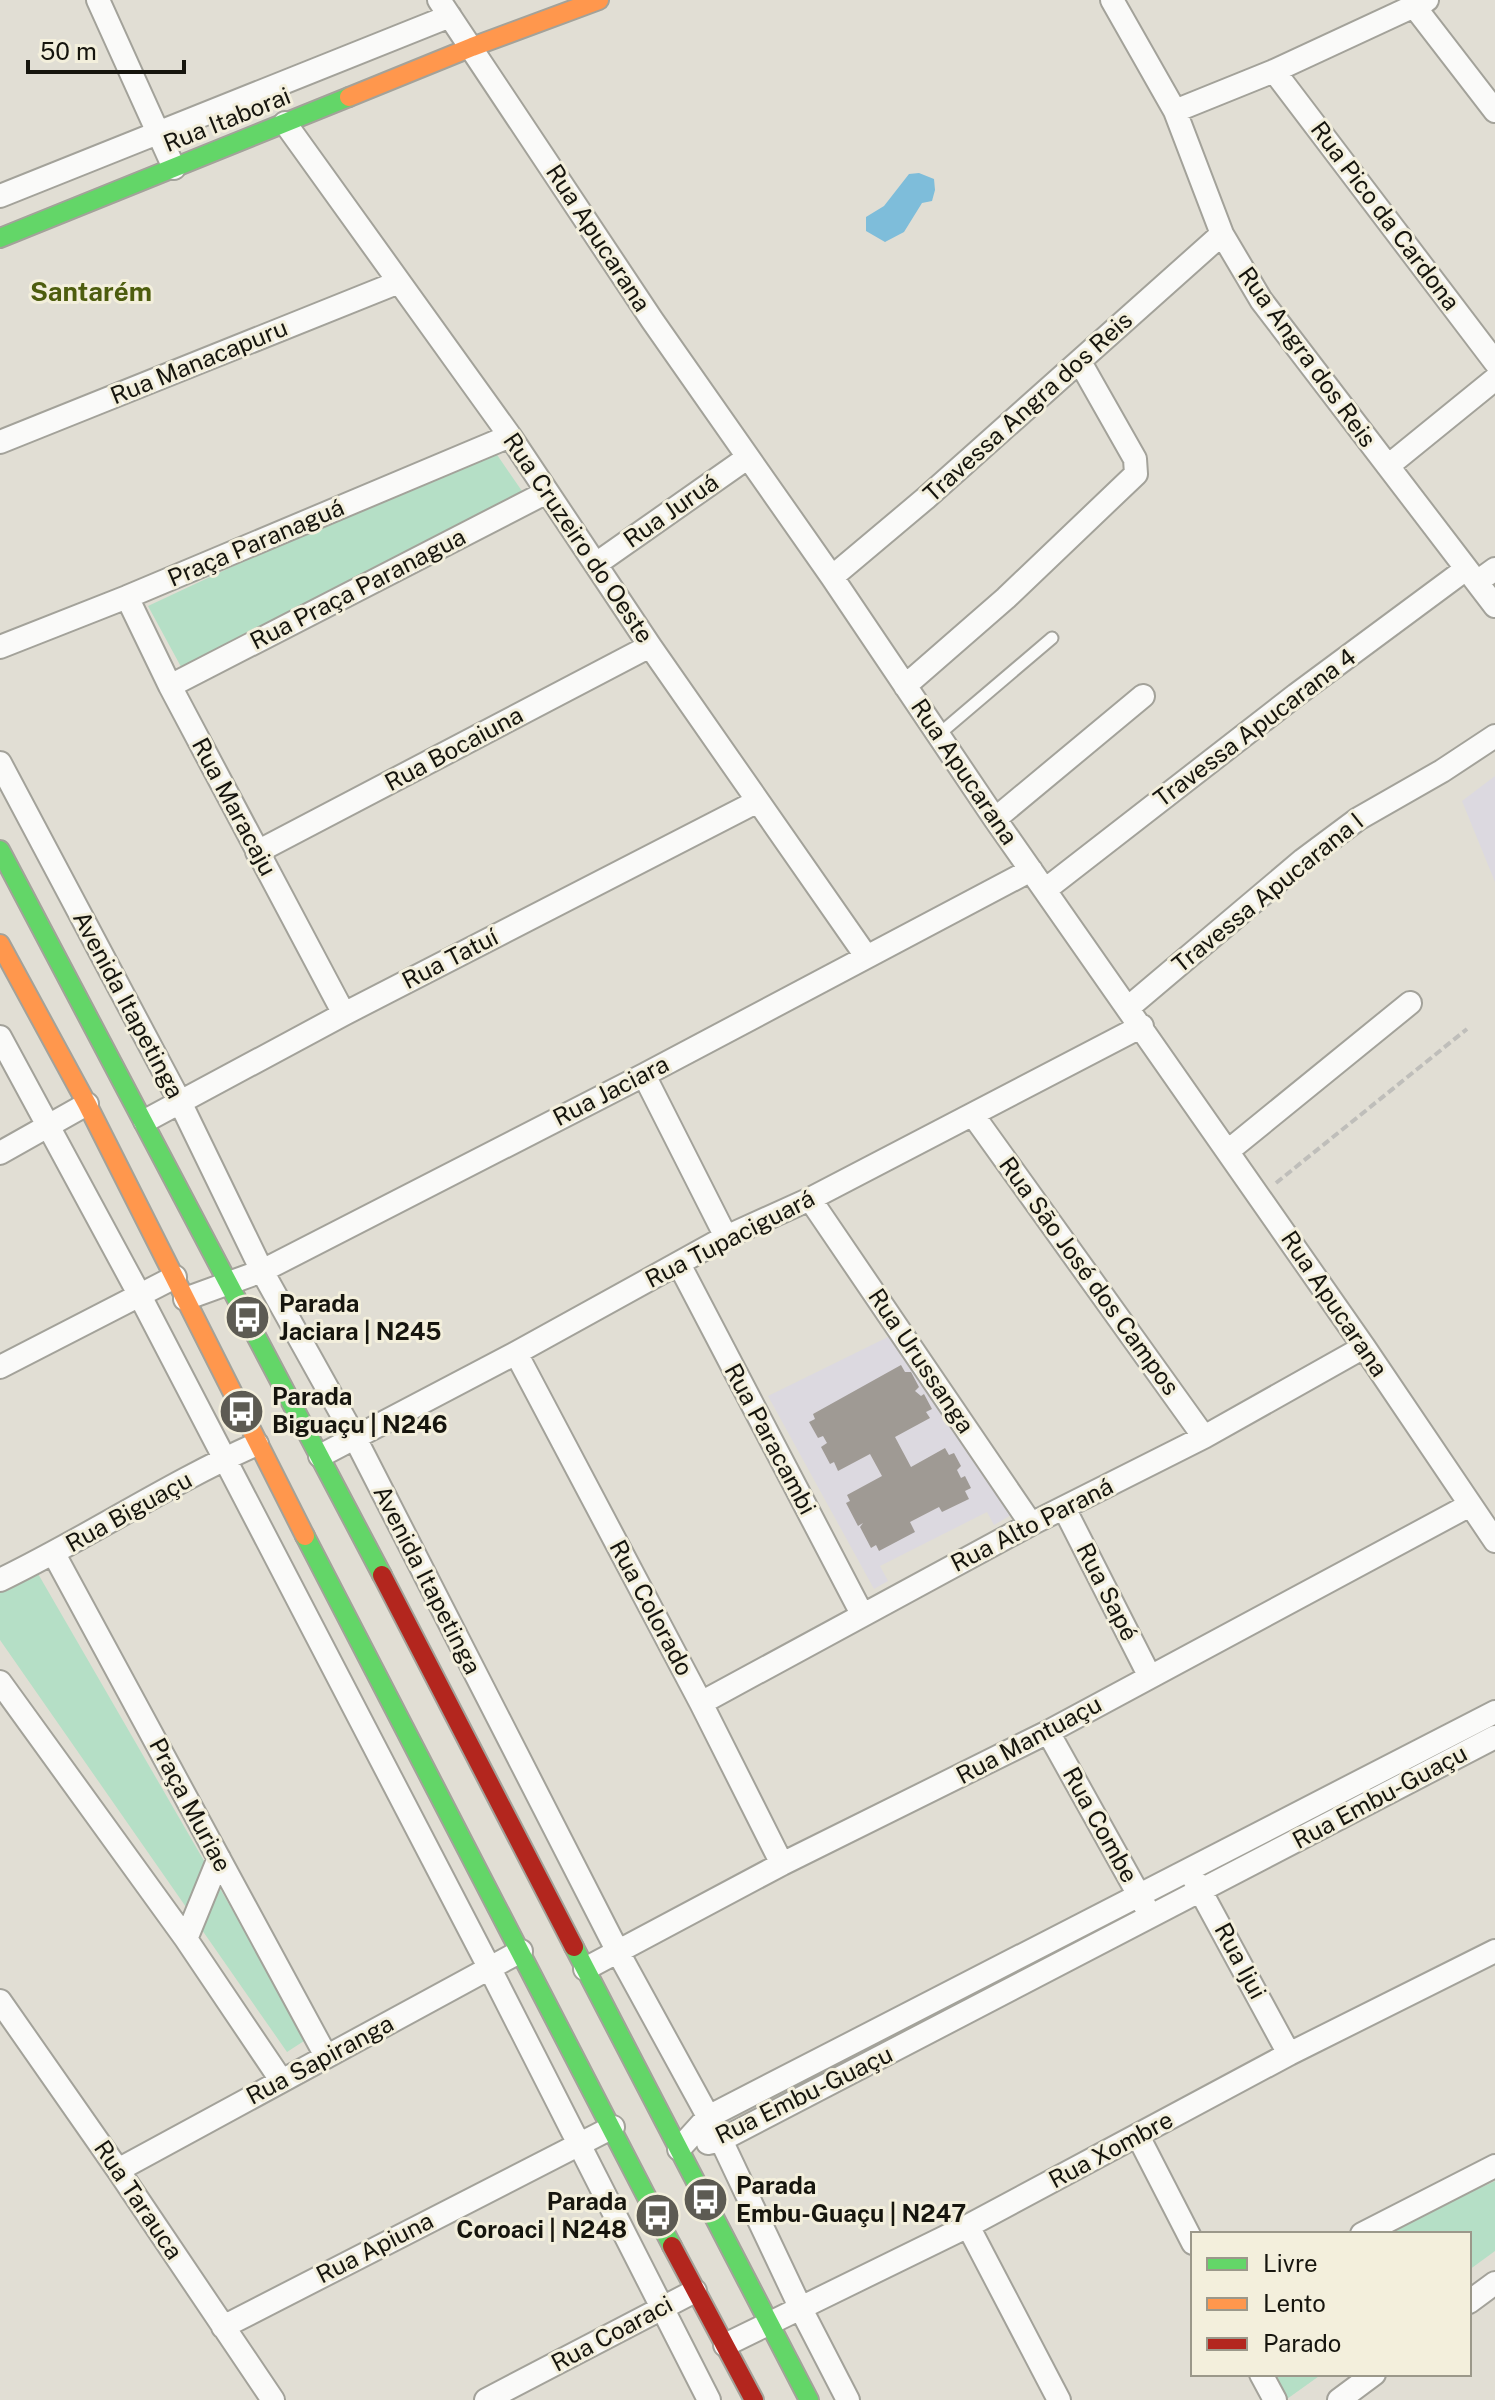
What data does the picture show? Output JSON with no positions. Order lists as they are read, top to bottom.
{
  "streets": {
    "main road": ["Rua Itaborai", "Avenida Itapetinga"],
    "street": [
      "Rua Pico da Cardona",
      "Rua Apucarana",
      "Rua Angra dos Reis",
      "Rua Manacapuru",
      "Travessa Angra dos Reis",
      "Rua Juruá",
      "Rua Cruzeiro do Oeste",
      "Praça Paranaguá",
      "Rua Praça Paranagua",
      "Travessa Apucarana 4",
      "Rua Bocaiuna",
      "Rua Maracaju",
      "Travessa Apucarana I",
      "Rua Tatuí",
      "Rua Jaciara",
      "Rua Tupaciguará",
      "Rua São José dos Campos",
      "Rua Urussanga",
      "Rua Paracambi",
      "Rua Biguaçu",
      "Rua Alto Paraná",
      "Rua Sapé",
      "Rua Colorado",
      "Rua Mantuaçu",
      "Rua Embu-Guaçu",
      "Praça Muriae",
      "Rua Combe",
      "Rua Ijui",
      "Rua Sapiranga",
      "Rua Xombre",
      "Rua Tarauca",
      "Rua Apiuna",
      "Rua Coaraci"
    ]
  },
  "crossings": [
    ["Rua Itaborai", "Rua Apucarana"],
    ["Rua Itaborai", "Rua Cruzeiro do Oeste"],
    ["Rua Apucarana", "Travessa Angra dos Reis"],
    ["Rua Apucarana", "Rua Juruá"],
    ["Rua Apucarana", "Travessa Apucarana 4"],
    ["Rua Apucarana", "Travessa Apucarana I"],
    ["Rua Apucarana", "Rua Jaciara"],
    ["Rua Apucarana", "Rua Tupaciguará"],
    ["Rua Apucarana", "Rua Alto Paraná"],
    ["Rua Apucarana", "Rua Mantuaçu"],
    ["Rua Angra dos Reis", "Travessa Angra dos Reis"],
    ["Rua Angra dos Reis", "Travessa Apucarana 4"],
    ["Rua Manacapuru", "Rua Cruzeiro do Oeste"],
    ["Rua Juruá", "Rua Cruzeiro do Oeste"],
    ["Rua Cruzeiro do Oeste", "Praça Paranaguá"],
    ["Rua Cruzeiro do Oeste", "Rua Praça Paranagua"],
    ["Rua Cruzeiro do Oeste", "Rua Bocaiuna"],
    ["Rua Cruzeiro do Oeste", "Rua Tatuí"],
    ["Rua Cruzeiro do Oeste", "Rua Jaciara"],
    ["Praça Paranaguá", "Rua Maracaju"],
    ["Rua Praça Paranagua", "Rua Maracaju"],
    ["Rua Bocaiuna", "Rua Maracaju"],
    ["Rua Maracaju", "Rua Tatuí"],
    ["Rua Tatuí", "Avenida Itapetinga"],
    ["Avenida Itapetinga", "Rua Jaciara"],
    ["Avenida Itapetinga", "Rua Tupaciguará"],
    ["Avenida Itapetinga", "Rua Mantuaçu"],
    ["Avenida Itapetinga", "Rua Embu-Guaçu"],
    ["Avenida Itapetinga", "Rua Xombre"],
    ["Rua Tupaciguará", "Rua São José dos Campos"],
    ["Rua Tupaciguará", "Rua Urussanga"],
    ["Rua Tupaciguará", "Rua Paracambi"],
    ["Rua Tupaciguará", "Rua Colorado"],
    ["Rua São José dos Campos", "Rua Alto Paraná"],
    ["Rua Urussanga", "Rua Alto Paraná"],
    ["Rua Paracambi", "Rua Alto Paraná"],
    ["Rua Biguaçu", "Praça Muriae"],
    ["Rua Alto Paraná", "Rua Sapé"],
    ["Rua Alto Paraná", "Rua Colorado"],
    ["Rua Sapé", "Rua Mantuaçu"],
    ["Rua Colorado", "Rua Mantuaçu"],
    ["Rua Mantuaçu", "Rua Combe"],
    ["Rua Embu-Guaçu", "Rua Combe"],
    ["Rua Embu-Guaçu", "Rua Ijui"],
    ["Praça Muriae", "Rua Sapiranga"],
    ["Rua Ijui", "Rua Xombre"],
    ["Rua Sapiranga", "Rua Tarauca"],
    ["Rua Tarauca", "Rua Apiuna"]
  ],
  "districts": ["Santarém"],
  "places": {
    "bus stop": [
      "Parada Jaciara | N245",
      "Parada Biguaçu | N246",
      "Parada Embu-Guaçu | N247",
      "Parada Coroaci | N248"
    ]
  },
  "legend": ["Livre", "Lento", "Parado"],
  "scale_bar": "50 m"
}
